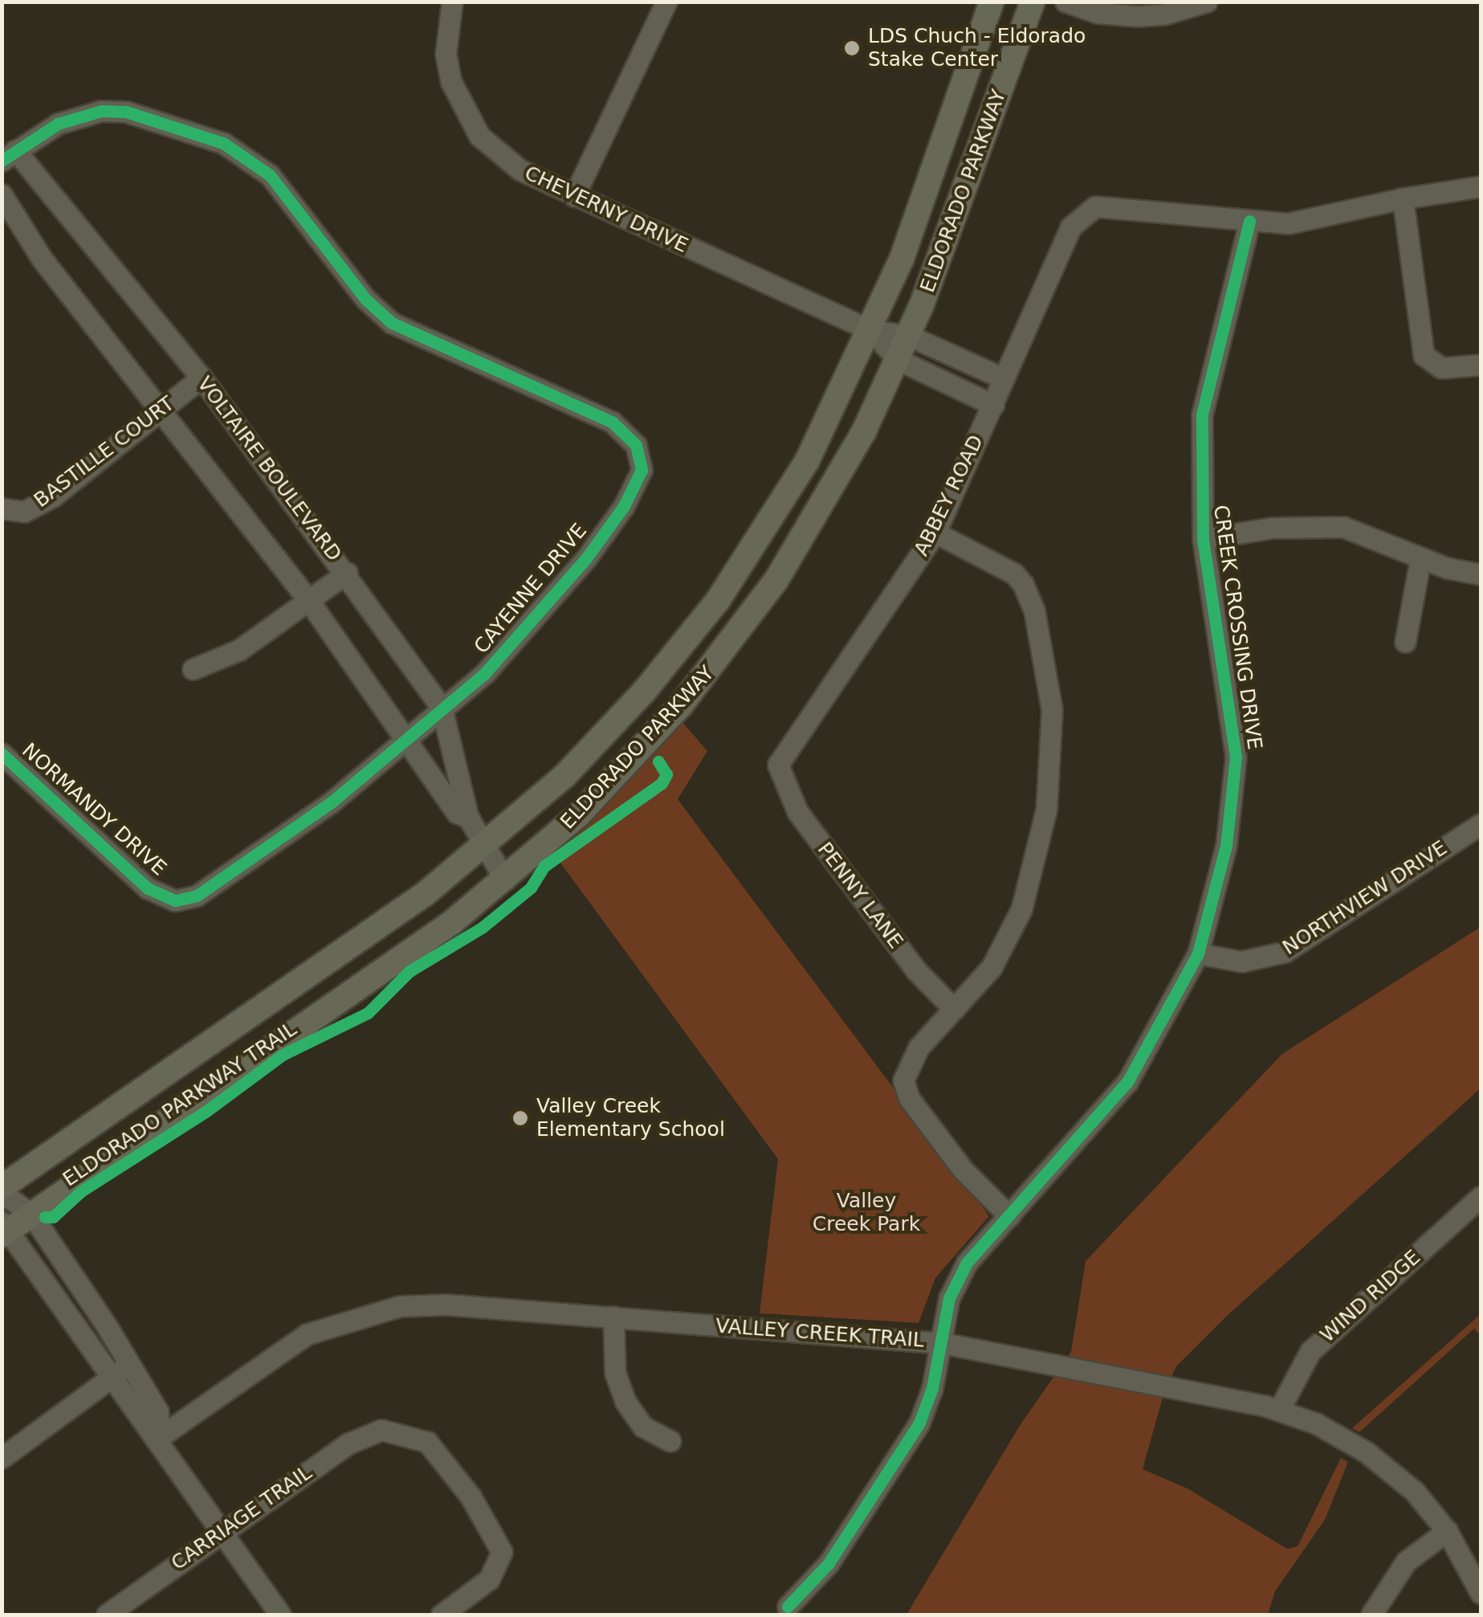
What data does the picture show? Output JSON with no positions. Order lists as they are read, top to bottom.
{
  "streets": {
    "main road": ["ELDORADO PARKWAY"],
    "street": [
      "CHEVERNY DRIVE",
      "BASTILLE COURT",
      "VOLTAIRE BOULEVARD",
      "ABBEY ROAD",
      "CAYENNE DRIVE",
      "CREEK CROSSING DRIVE",
      "NORMANDY DRIVE",
      "PENNY LANE",
      "NORTHVIEW DRIVE",
      "WIND RIDGE",
      "VALLEY CREEK TRAIL",
      "CARRIAGE TRAIL"
    ],
    "cycle path": ["ELDORADO PARKWAY TRAIL"]
  },
  "crossings": [
    ["ELDORADO PARKWAY", "CHEVERNY DRIVE"],
    ["ELDORADO PARKWAY", "VOLTAIRE BOULEVARD"],
    ["CHEVERNY DRIVE", "ABBEY ROAD"],
    ["BASTILLE COURT", "VOLTAIRE BOULEVARD"],
    ["VOLTAIRE BOULEVARD", "CAYENNE DRIVE"],
    ["ABBEY ROAD", "CREEK CROSSING DRIVE"],
    ["ABBEY ROAD", "PENNY LANE"],
    ["CAYENNE DRIVE", "NORMANDY DRIVE"],
    ["CREEK CROSSING DRIVE", "NORTHVIEW DRIVE"],
    ["CREEK CROSSING DRIVE", "VALLEY CREEK TRAIL"],
    ["WIND RIDGE", "VALLEY CREEK TRAIL"]
  ],
  "parks": ["Valley Creek Park"],
  "places": ["LDS Chuch - Eldorado Stake Center", "Valley Creek Elementary School"]
}
